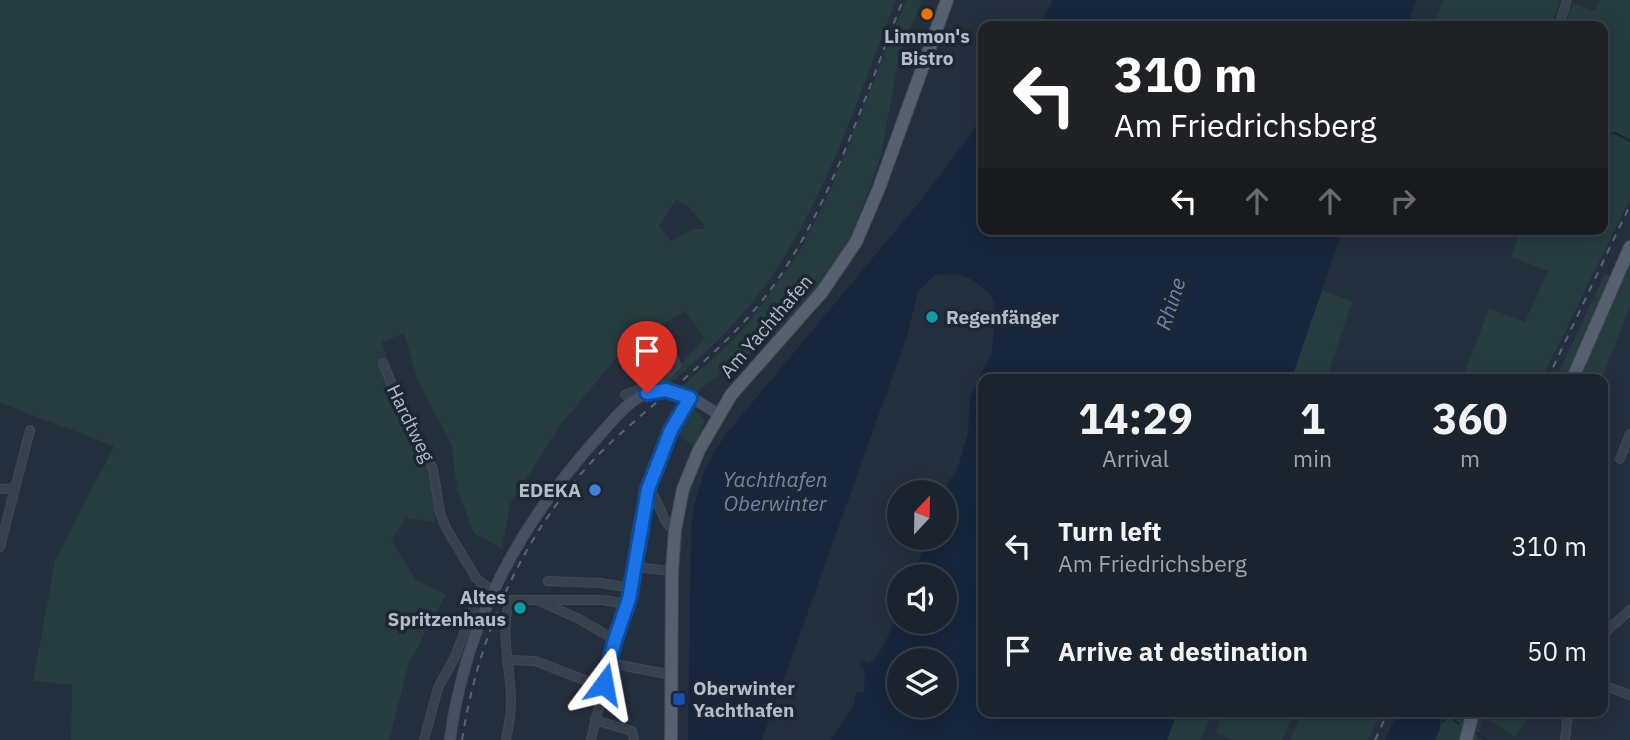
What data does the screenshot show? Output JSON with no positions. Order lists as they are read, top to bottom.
{
  "streets": {
    "main road": ["Am Yachthafen"],
    "street": ["Hardtweg"]
  },
  "water": ["Rhine", "Yachthafen Oberwinter"],
  "places": {
    "other": [
      "Limmon's Bistro",
      "Regenfänger",
      "EDEKA",
      "Altes Spritzenhaus"
    ],
    "transit": ["Oberwinter Yachthafen"]
  },
  "north": "top",
  "page": {
    "turn": ["310 m", "Am Friedrichsberg"],
    "eta": [
      "14:29",
      "Arrival",
      "1",
      "min",
      "360",
      "m"
    ],
    "list": [
      {
        "name": "Turn left",
        "note": "Am Friedrichsberg",
        "value": "310 m"
      },
      {
        "name": "Arrive at destination",
        "value": "50 m"
      }
    ]
  }
}
